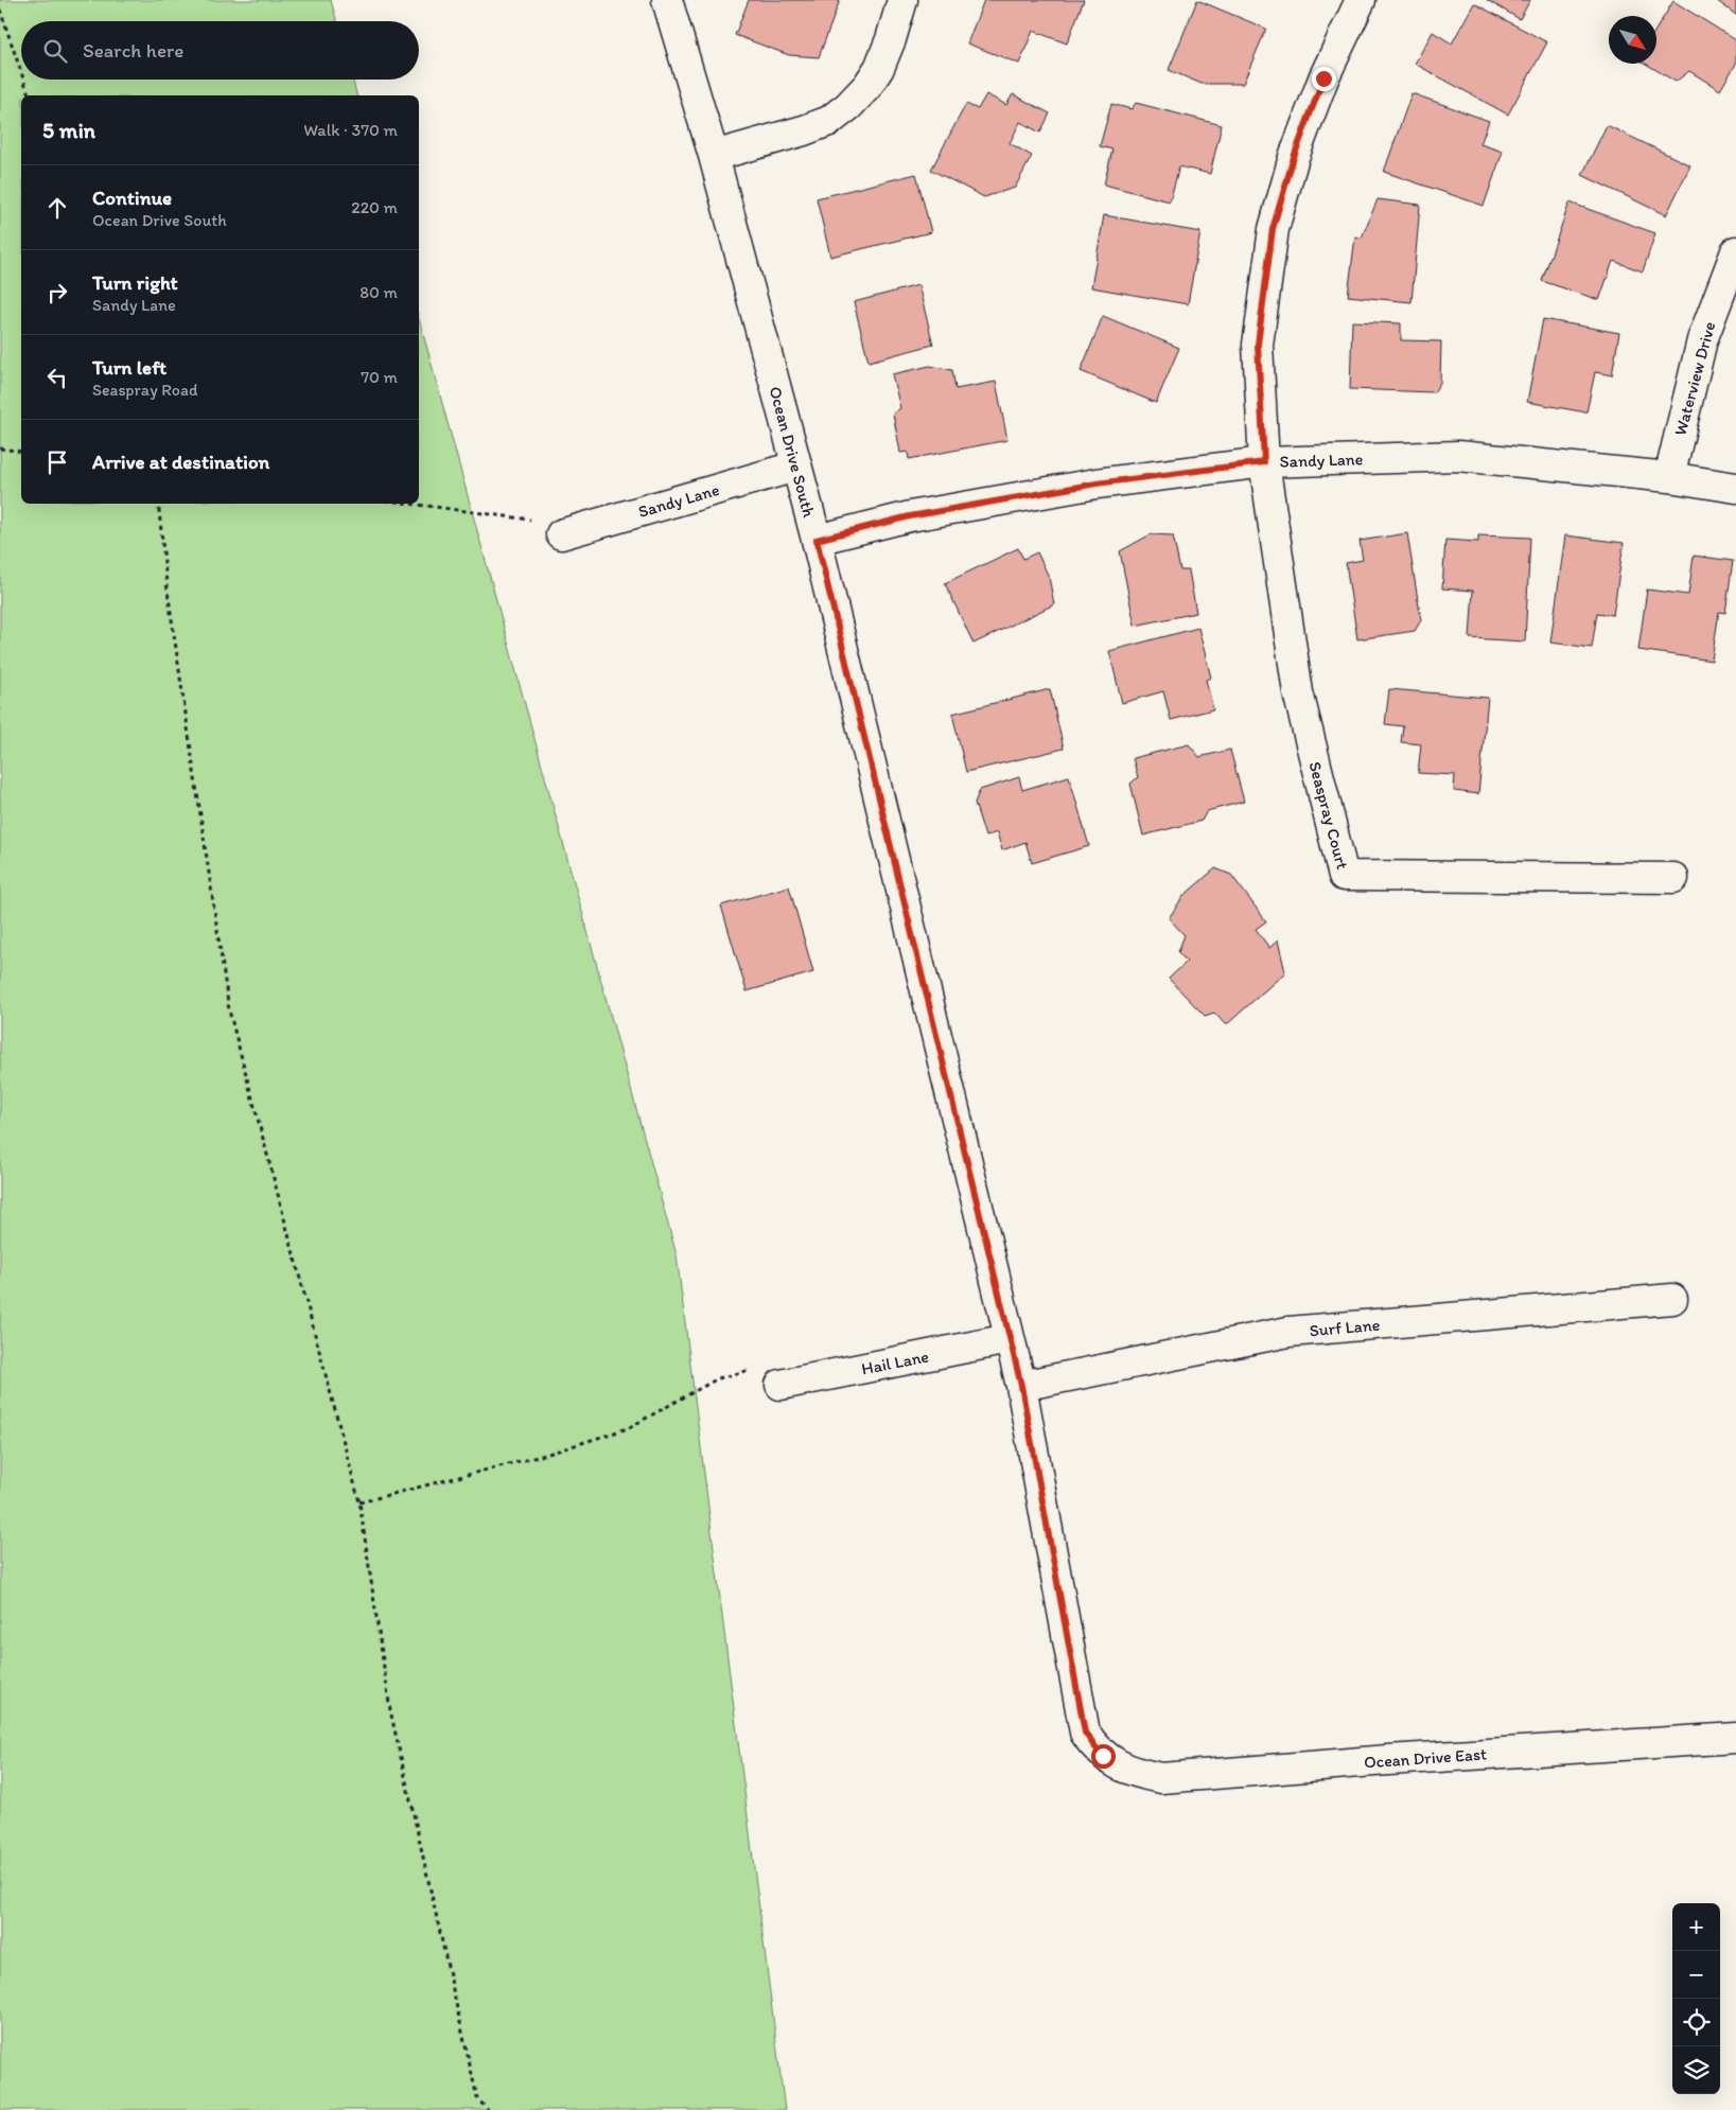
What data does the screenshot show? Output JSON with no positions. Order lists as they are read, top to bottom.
{
  "streets": {
    "street": [
      "Waterview Drive",
      "Ocean Drive South",
      "Sandy Lane",
      "Seaspray Court",
      "Surf Lane",
      "Hail Lane",
      "Ocean Drive East"
    ]
  },
  "crossings": [
    ["Waterview Drive", "Sandy Lane"],
    ["Ocean Drive South", "Sandy Lane"],
    ["Ocean Drive South", "Surf Lane"],
    ["Ocean Drive South", "Hail Lane"],
    ["Ocean Drive South", "Ocean Drive East"],
    ["Sandy Lane", "Seaspray Court"]
  ],
  "north": "bottom right",
  "page": {
    "search": "Search here",
    "heading": ["5 min", "Walk · 370 m"],
    "list": [
      ["Continue", "Ocean Drive South", "220 m"],
      ["Turn right", "Sandy Lane", "80 m"],
      ["Turn left", "Seaspray Road", "70 m"],
      "Arrive at destination"
    ],
    "map_buttons": ["+", "−"]
  }
}
